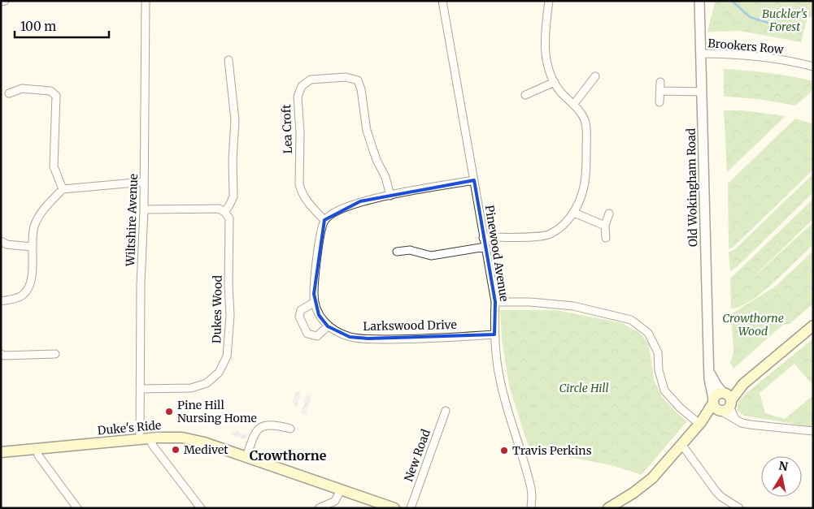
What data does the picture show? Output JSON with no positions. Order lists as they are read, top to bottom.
{
  "streets": {
    "main road": ["Duke's Ride"],
    "street": [
      "Brookers Row",
      "Lea Croft",
      "Old Wokingham Road",
      "Wiltshire Avenue",
      "Pinewood Avenue",
      "Dukes Wood",
      "Larkswood Drive",
      "New Road"
    ]
  },
  "crossings": [
    ["Brookers Row", "Old Wokingham Road"],
    ["Wiltshire Avenue", "Dukes Wood"],
    ["Wiltshire Avenue", "Duke's Ride"],
    ["Pinewood Avenue", "Larkswood Drive"]
  ],
  "districts": ["Crowthorne"],
  "parks": ["Buckler's Forest", "Crowthorne Wood", "Circle Hill"],
  "places": ["Pine Hill Nursing Home", "Medivet", "Travis Perkins"],
  "scale_bar": "100 m",
  "north": "top"
}
